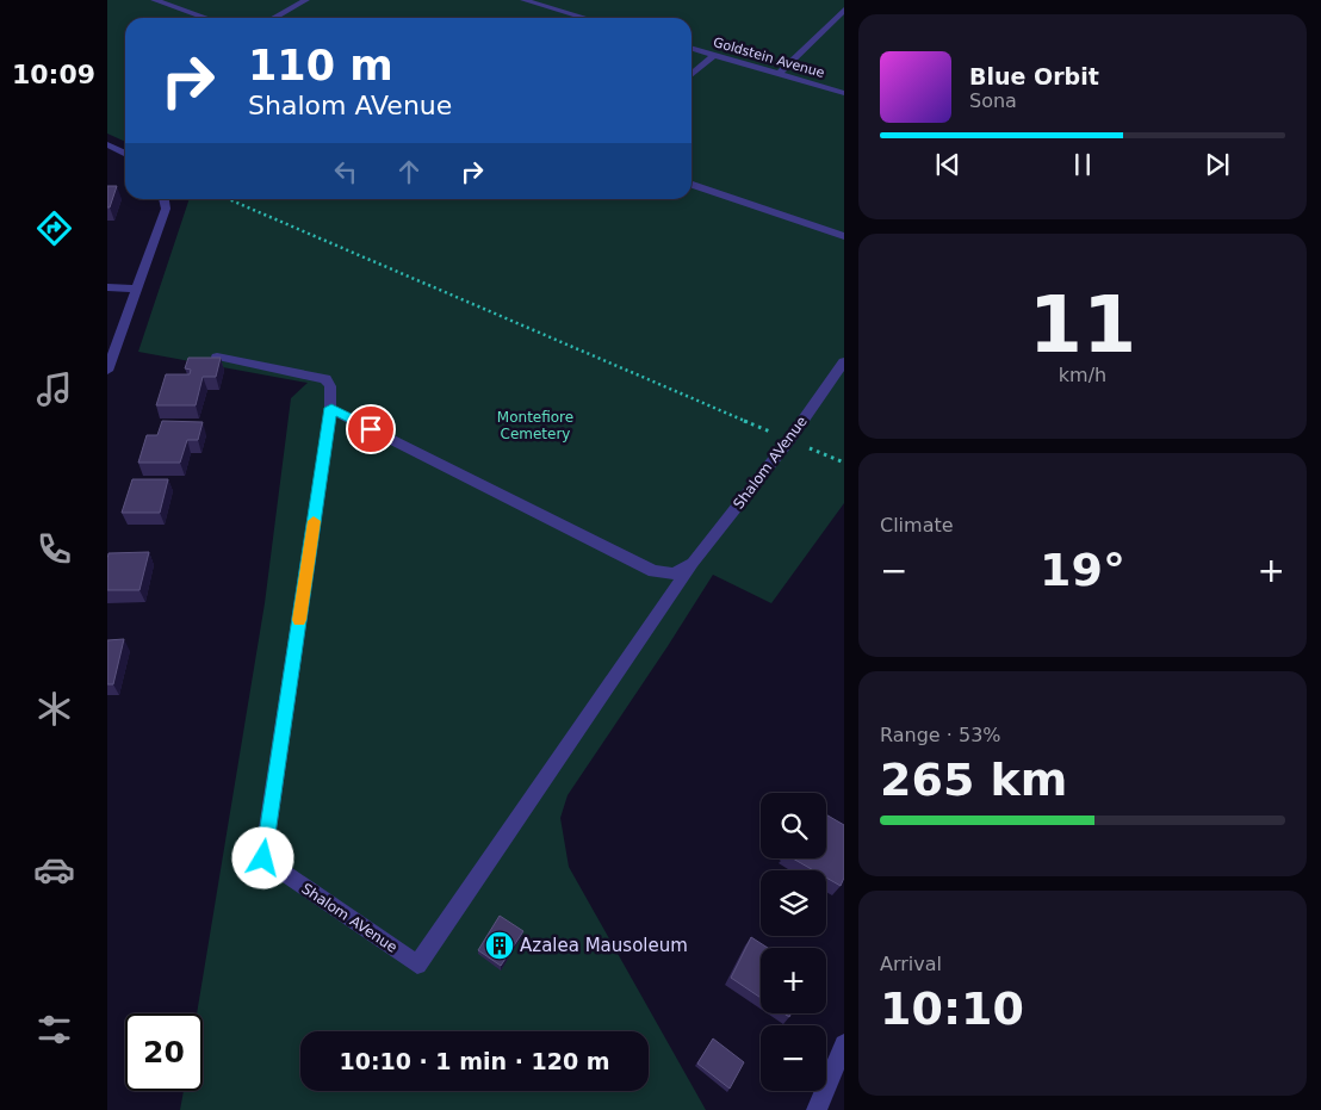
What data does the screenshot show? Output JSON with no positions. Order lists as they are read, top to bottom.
{
  "streets": {
    "street": ["Goldstein Avenue", "Shalom AVenue"]
  },
  "parks": ["Montefiore Cemetery"],
  "places": {
    "building": ["Azalea Mausoleum"]
  },
  "page": {
    "tabs": "10:09",
    "turn": ["110 m", "Shalom AVenue"],
    "song": ["Blue Orbit", "Sona"],
    "tile": [
      ["11", "km/h"],
      "Climate",
      ["Range · 53%", "265 km"],
      ["Arrival", "10:10"]
    ],
    "heat": ["−", "19°", "+"],
    "map_buttons": ["+", "−"],
    "limit": "20",
    "trip": "10:10 · 1 min · 120 m"
  }
}
